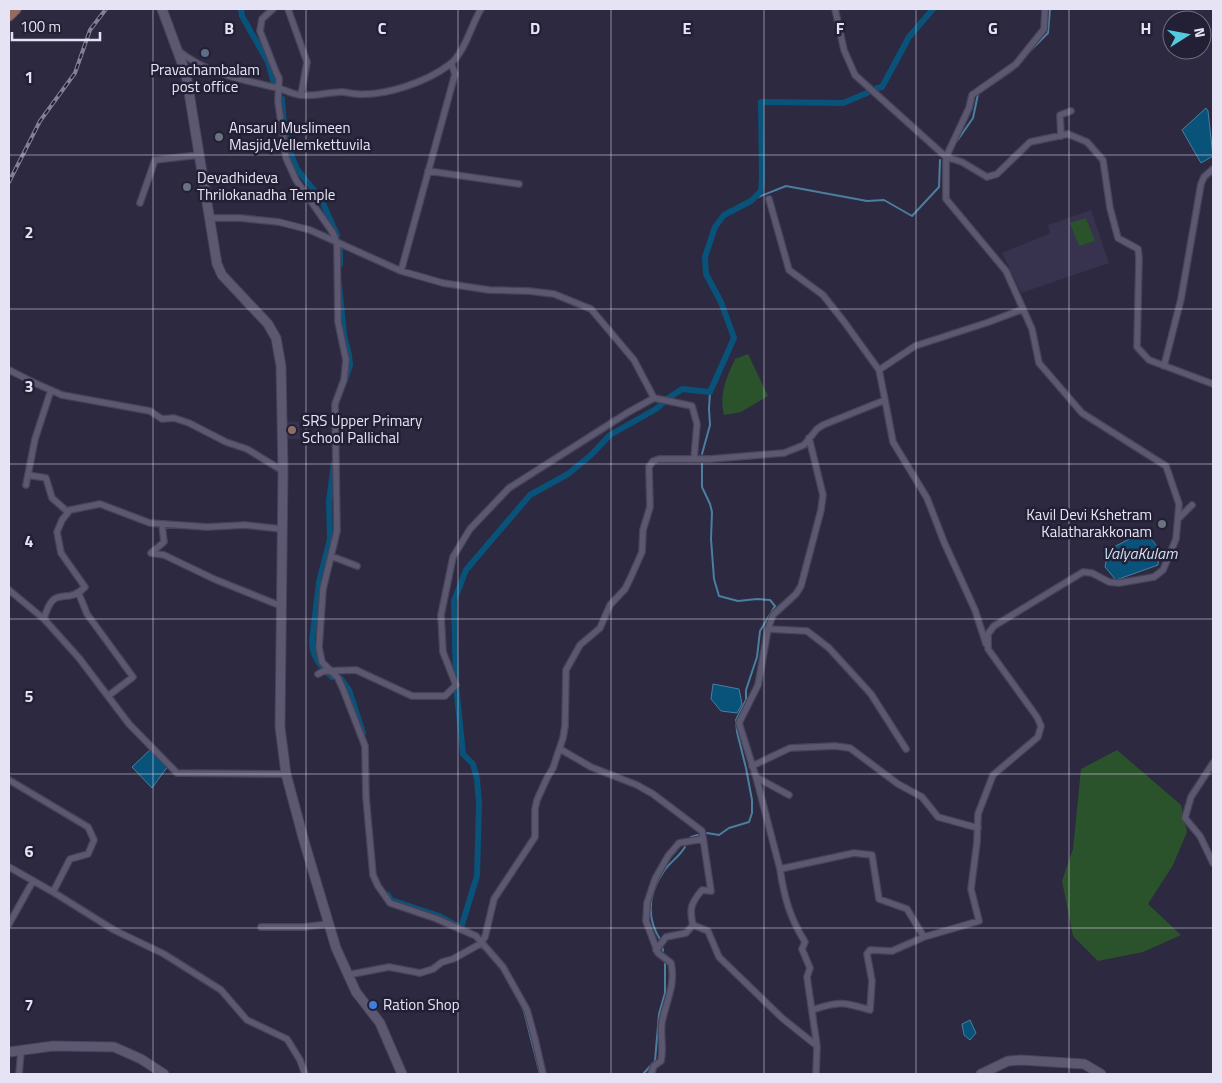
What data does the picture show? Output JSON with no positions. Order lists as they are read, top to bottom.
{
  "water": ["ValyaKulam"],
  "places": [
    "Pravachambalam post office",
    "Ansarul Muslimeen Masjid,Vellemkettuvila",
    "Devadhideva Thrilokanadha Temple",
    "SRS Upper Primary School Pallichal",
    "Kavil Devi Kshetram Kalatharakkonam",
    "Ration Shop"
  ],
  "scale_bar": "100 m",
  "north": "right",
  "grid": {
    "columns": [
      "B",
      "C",
      "D",
      "E",
      "F",
      "G",
      "H"
    ],
    "rows": [
      "1",
      "2",
      "3",
      "4",
      "5",
      "6",
      "7"
    ]
  }
}
